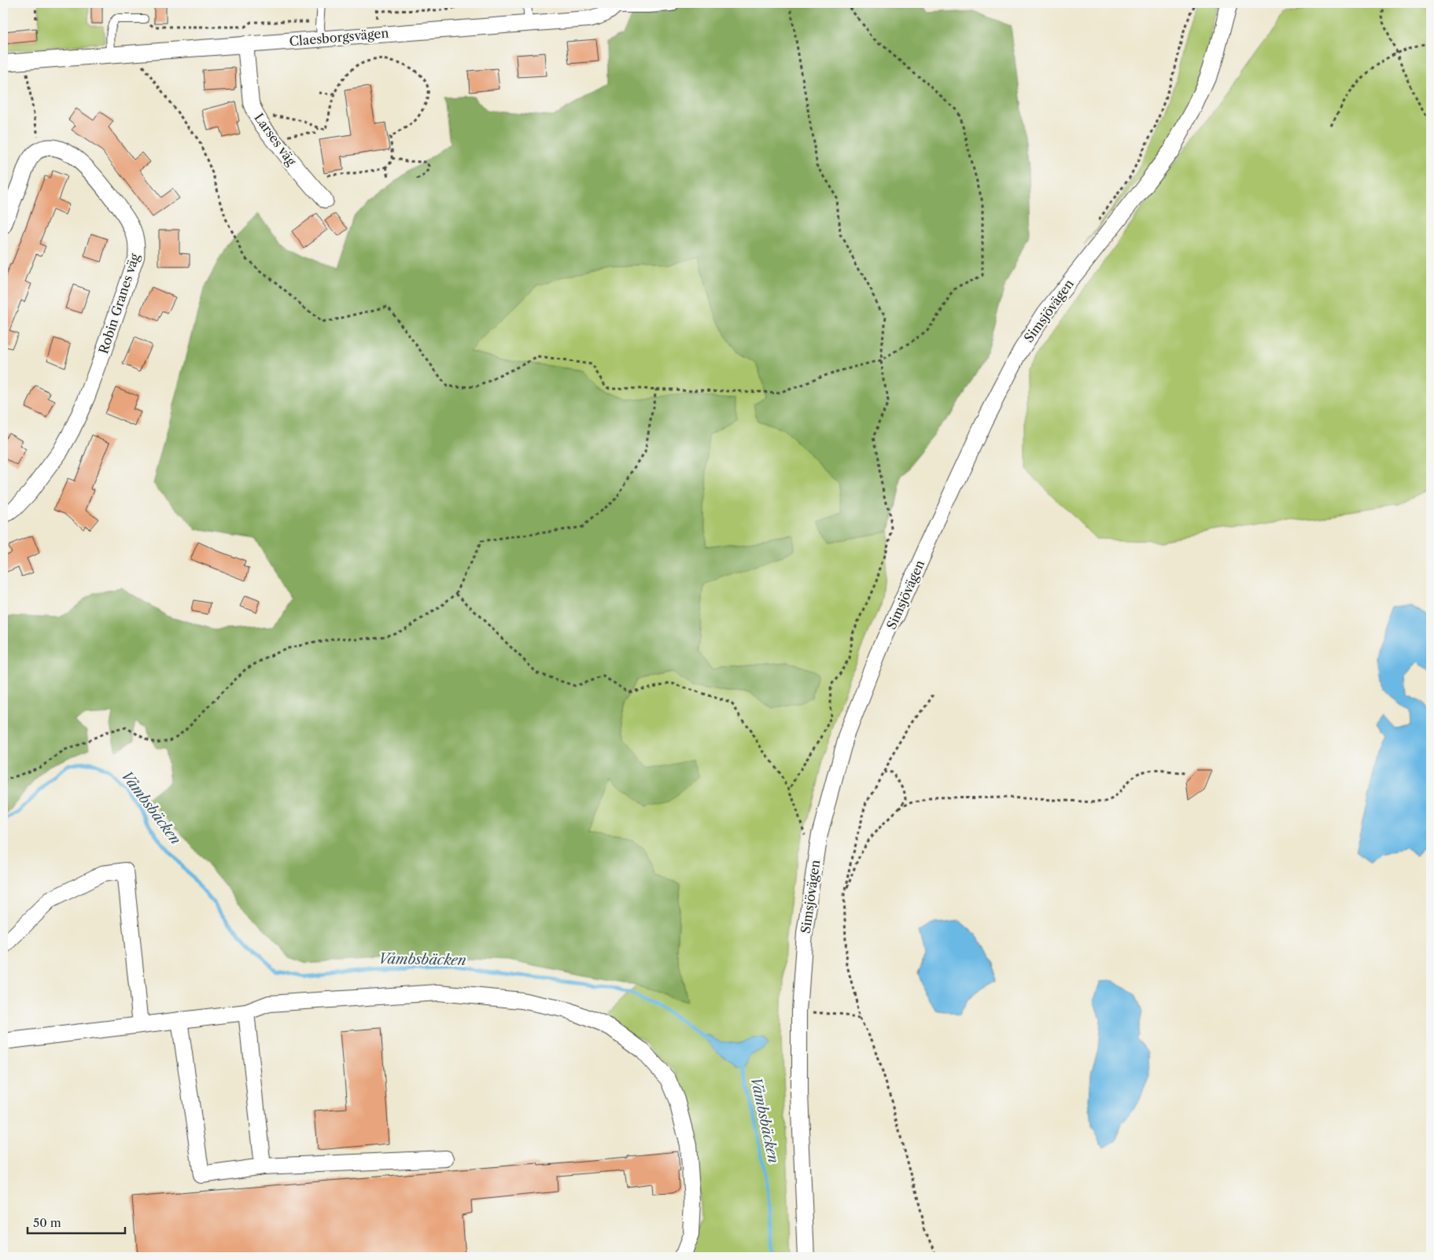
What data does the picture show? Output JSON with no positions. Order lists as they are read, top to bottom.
{
  "streets": {
    "street": [
      "Claesborgsvägen",
      "Larses väg",
      "Robin Granes väg",
      "Simsjövägen"
    ]
  },
  "crossings": [
    ["Claesborgsvägen", "Larses väg"]
  ],
  "water": ["Våmbsbäcken"],
  "scale_bar": "50 m"
}
